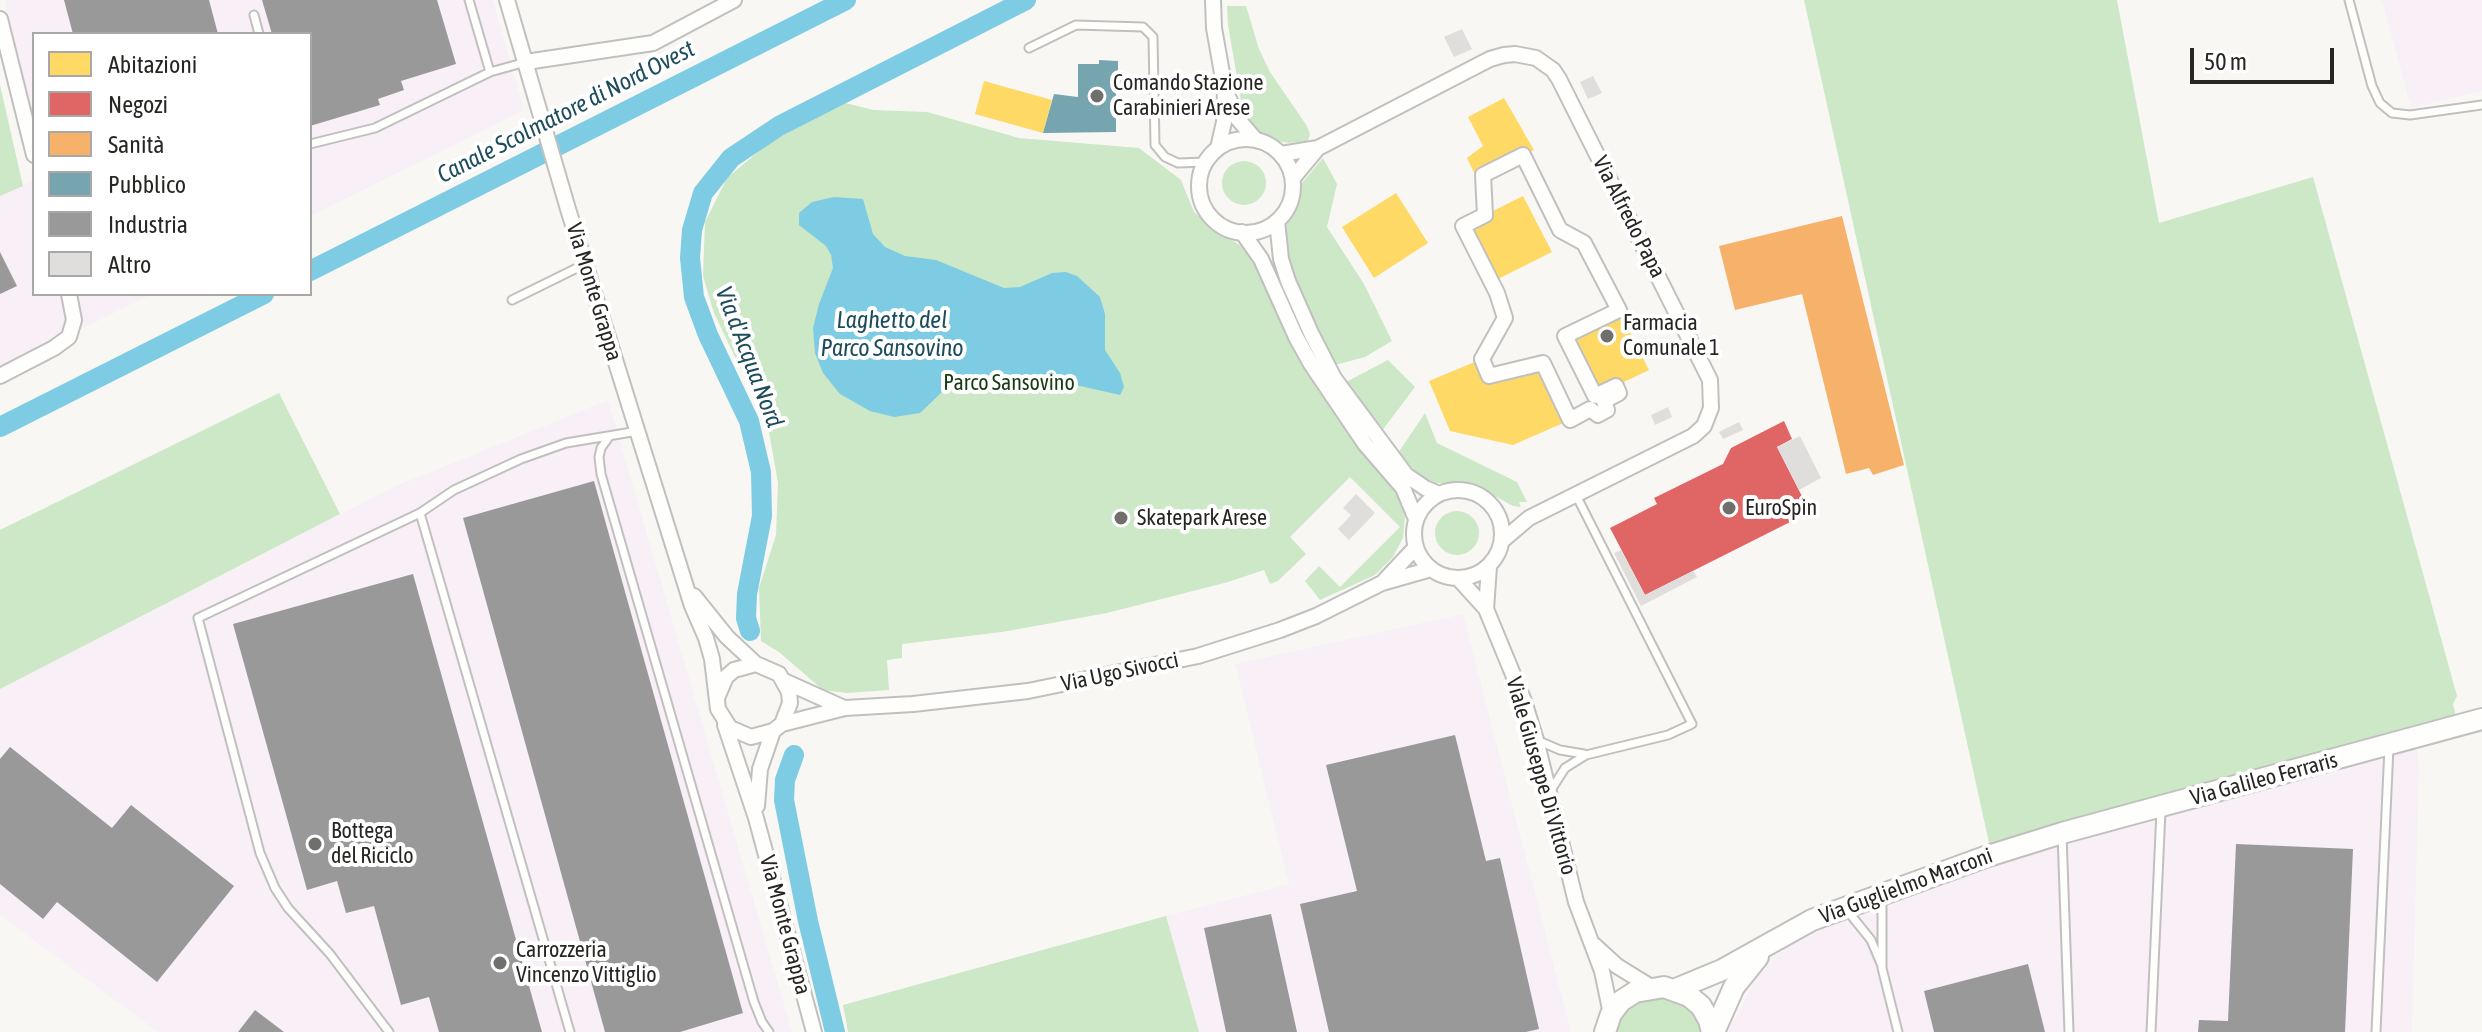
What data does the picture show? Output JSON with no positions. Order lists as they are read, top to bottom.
{
  "streets": {
    "street": [
      "Via Alfredo Papa",
      "Via Monte Grappa",
      "Via Ugo Sivocci",
      "Viale Giuseppe Di Vittorio",
      "Via Galileo Ferraris",
      "Via Guglielmo Marconi"
    ]
  },
  "crossings": [
    ["Via Alfredo Papa", "Via Ugo Sivocci"],
    ["Via Alfredo Papa", "Viale Giuseppe Di Vittorio"],
    ["Via Monte Grappa", "Via Ugo Sivocci"],
    ["Via Ugo Sivocci", "Viale Giuseppe Di Vittorio"],
    ["Via Galileo Ferraris", "Via Guglielmo Marconi"]
  ],
  "water": ["Canale Scolmatore di Nord Ovest", "Laghetto del Parco Sansovino", "Via d'Acqua Nord"],
  "parks": ["Parco Sansovino"],
  "places": [
    "Comando Stazione Carabinieri Arese",
    "Farmacia Comunale 1",
    "EuroSpin",
    "Skatepark Arese",
    "Bottega del Riciclo",
    "Carrozzeria Vincenzo Vittiglio"
  ],
  "legend": [
    "Abitazioni",
    "Negozi",
    "Sanità",
    "Pubblico",
    "Industria",
    "Altro"
  ],
  "scale_bar": "50 m"
}
